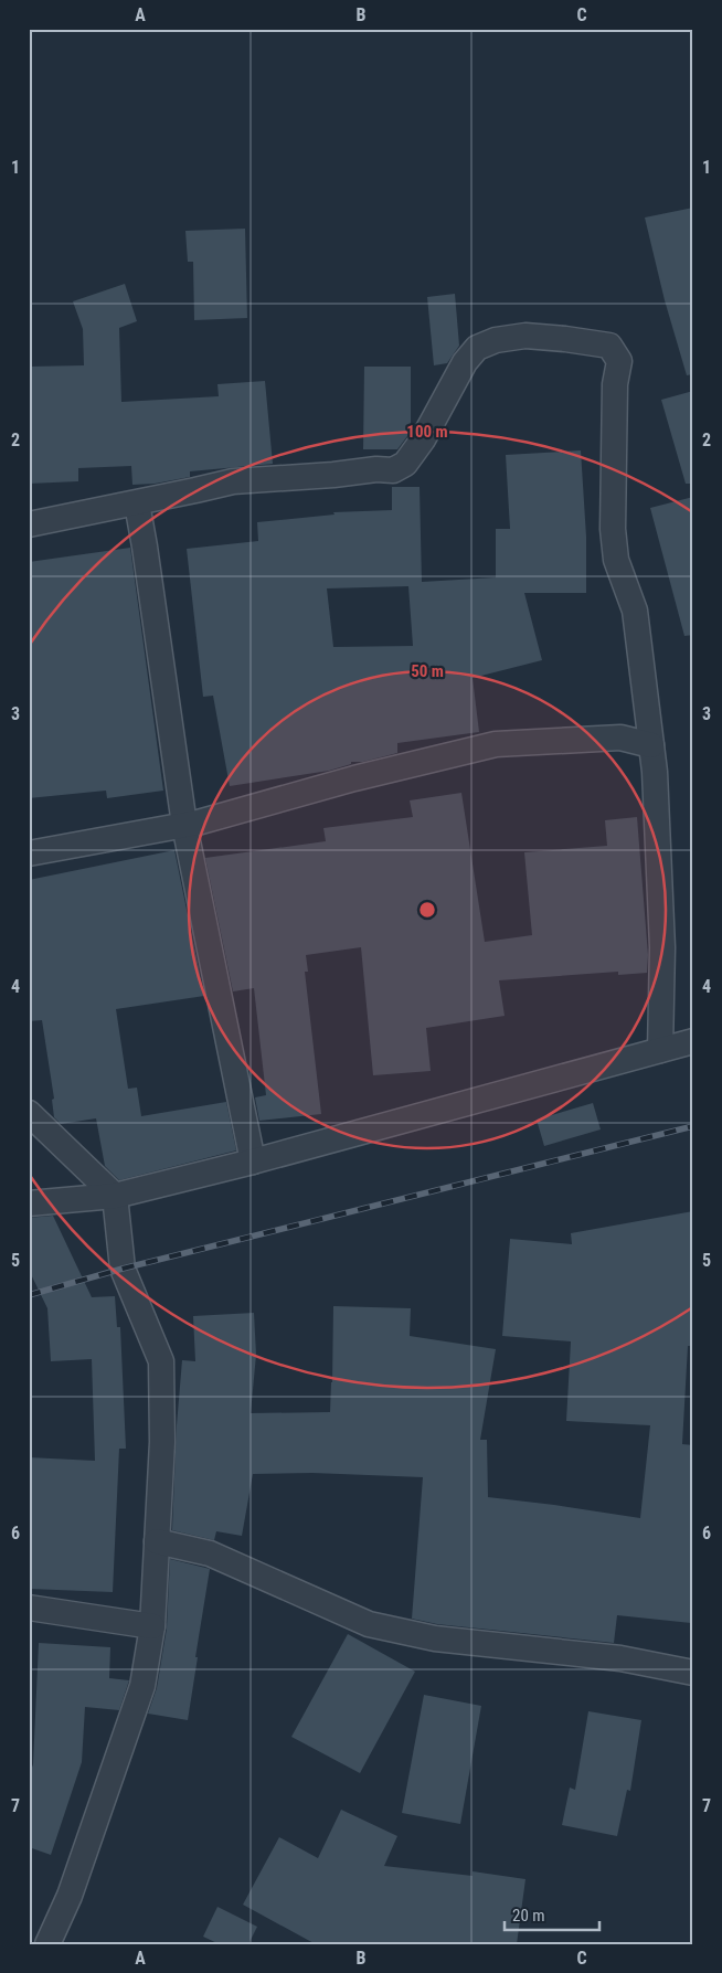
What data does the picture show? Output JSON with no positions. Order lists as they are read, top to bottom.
{
  "scale_bar": "20 m",
  "grid": {
    "columns": ["A", "B", "C"],
    "rows": [
      "1",
      "2",
      "3",
      "4",
      "5",
      "6",
      "7"
    ]
  },
  "rings": ["100 m", "50 m"]
}
